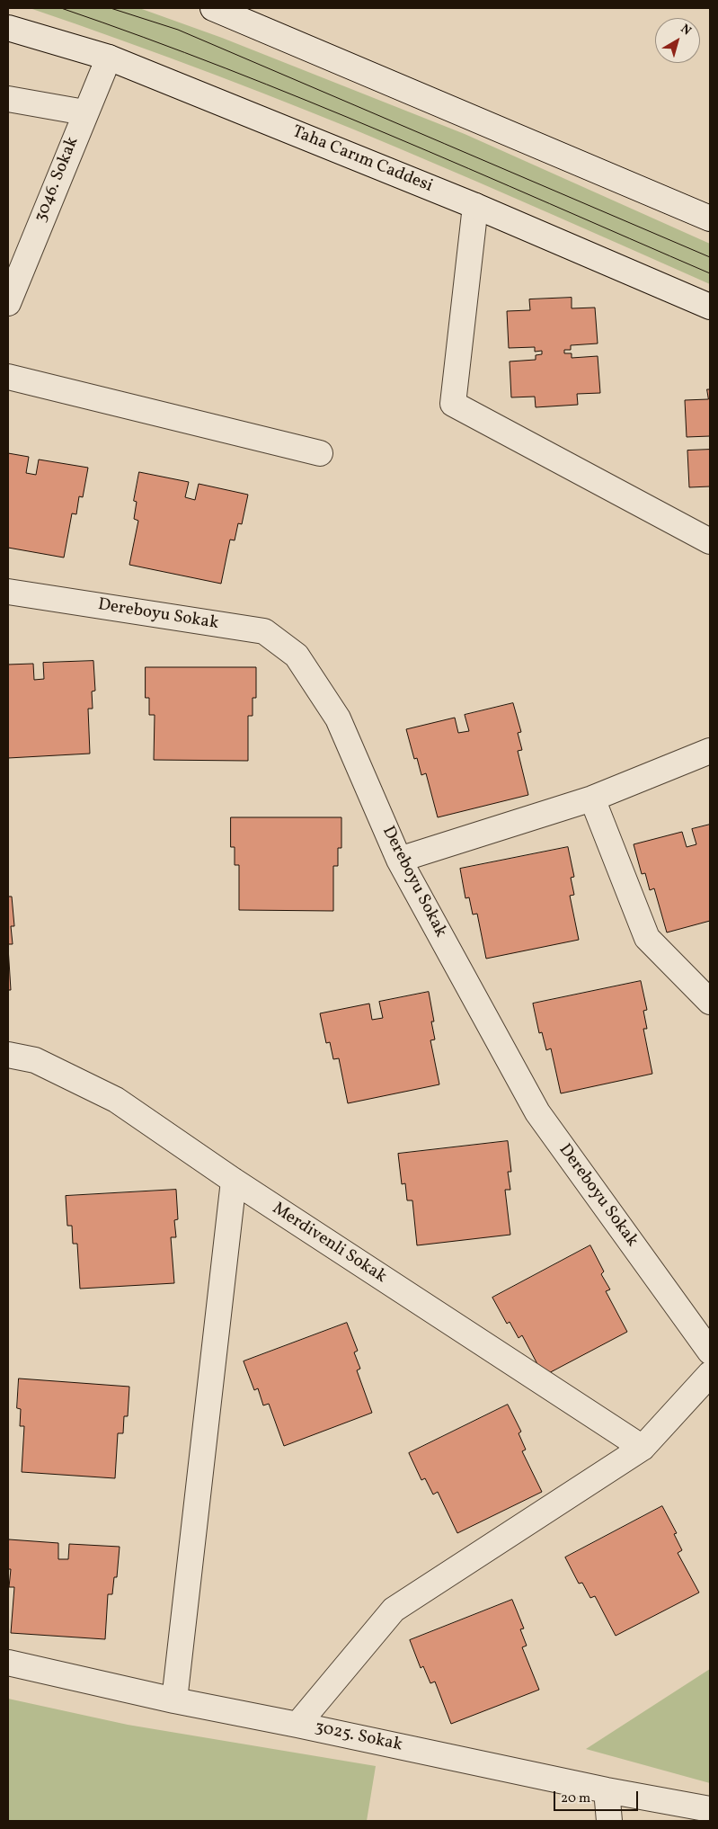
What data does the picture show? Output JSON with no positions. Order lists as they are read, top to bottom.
{
  "streets": {
    "street": [
      "Taha Carım Caddesi",
      "3046. Sokak",
      "Dereboyu Sokak",
      "Merdivenli Sokak",
      "3025. Sokak"
    ]
  },
  "crossings": [
    ["Taha Carım Caddesi", "3046. Sokak"]
  ],
  "scale_bar": "20 m",
  "north": "top right"
}
